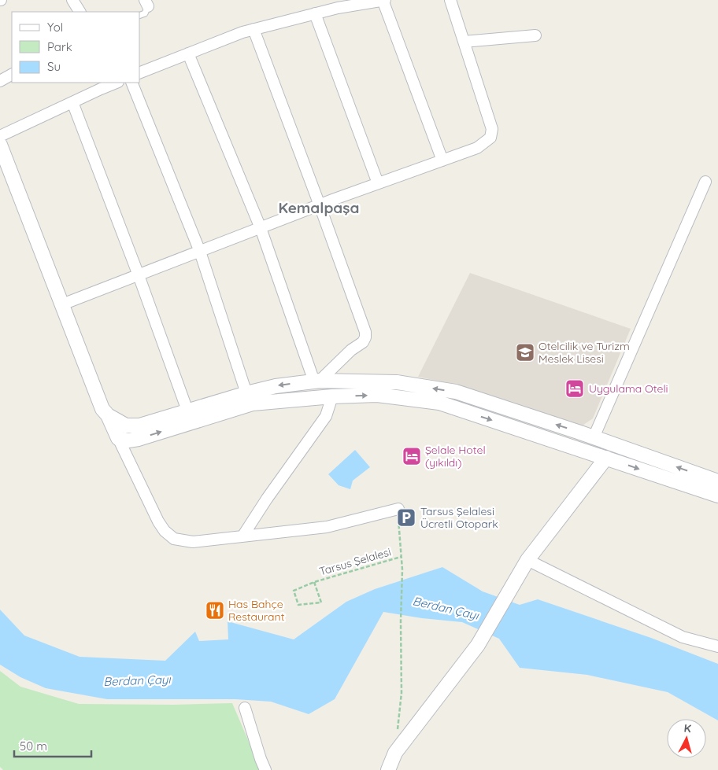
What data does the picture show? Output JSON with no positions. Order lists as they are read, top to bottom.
{
  "streets": {
    "path": ["Tarsus Şelalesi"]
  },
  "districts": ["Kemalpaşa"],
  "water": ["Berdan Çayı"],
  "places": {
    "school or university": ["Otelcilik ve Turizm Meslek Lisesi"],
    "hotel": ["Uygulama Oteli", "Şelale Hotel (yıkıldı)"],
    "parking": ["Tarsus Şelalesi Ücretli Otopark"],
    "restaurant": ["Has Bahçe Restaurant"]
  },
  "legend": ["Yol", "Park", "Su"],
  "scale_bar": "50 m",
  "north": "top"
}
